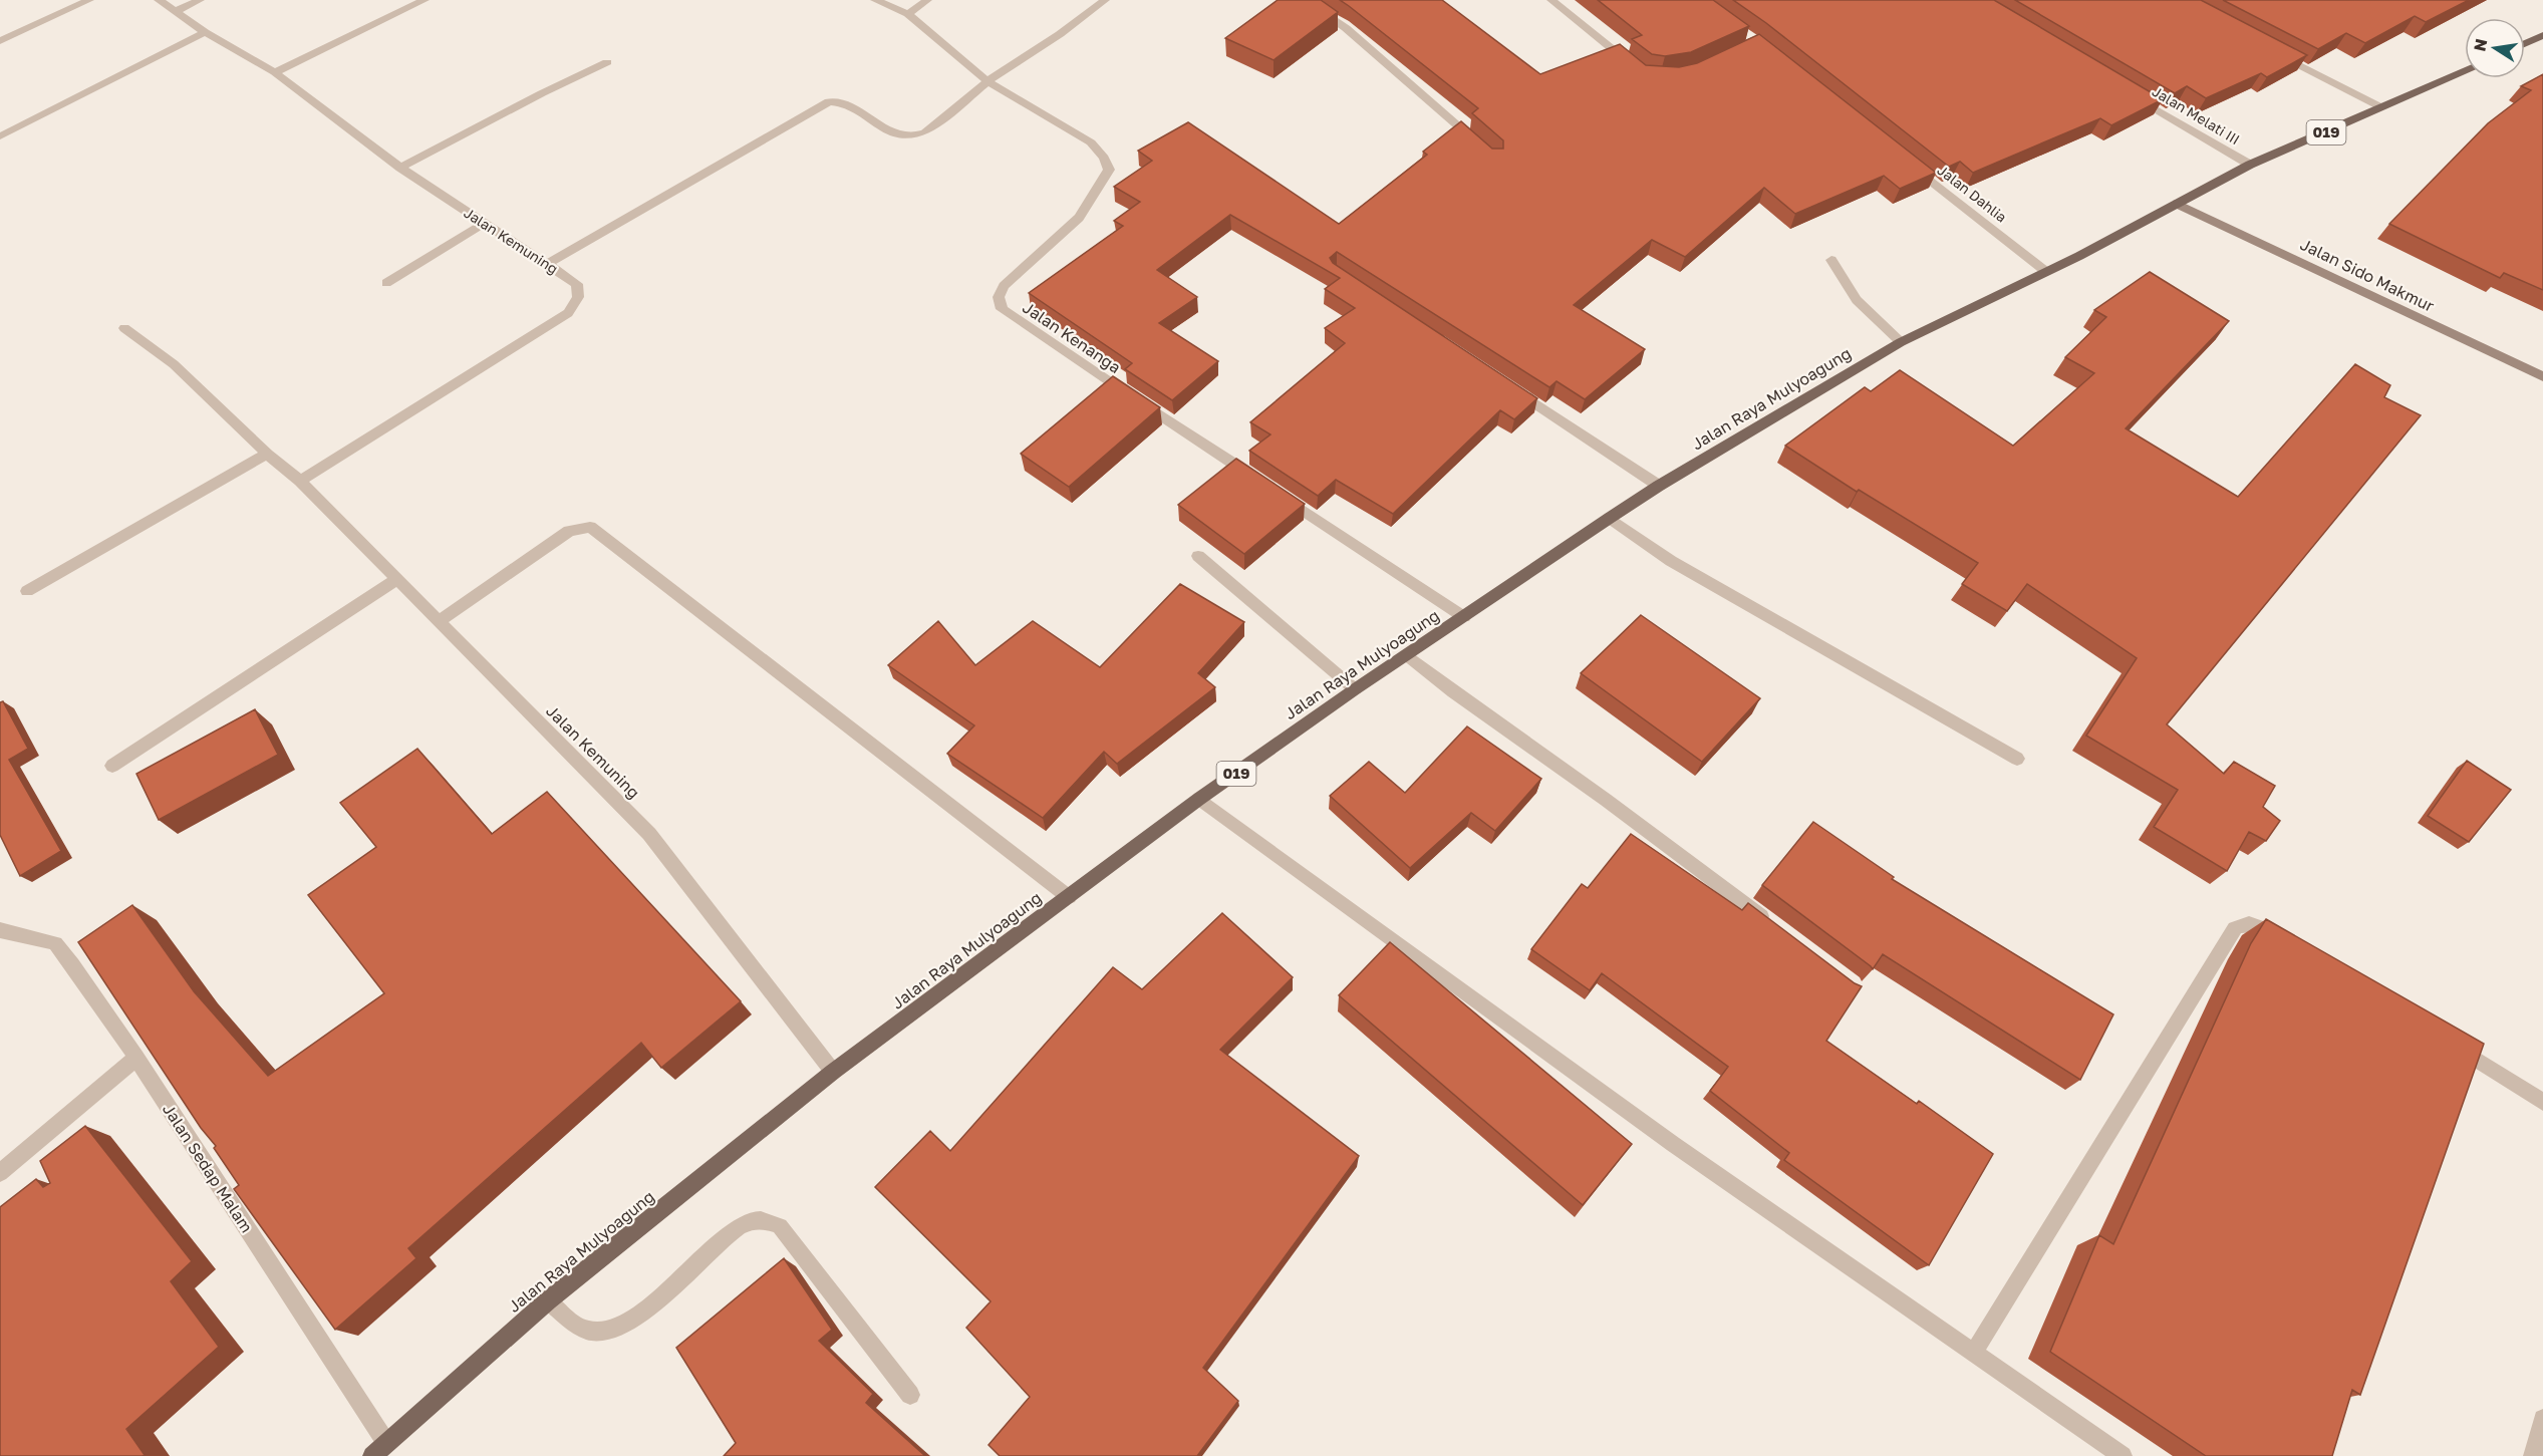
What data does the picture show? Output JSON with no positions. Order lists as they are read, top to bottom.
{
  "streets": {
    "main road": ["019", "Jalan Sido Makmur", "Jalan Raya Mulyoagung"],
    "street": [
      "Jalan Melati III",
      "Jalan Dahlia",
      "Jalan Kemuning",
      "Jalan Kenanga",
      "Jalan Sedap Malam"
    ]
  },
  "crossings": [
    ["Jalan Melati III", "Jalan Raya Mulyoagung"],
    ["Jalan Dahlia", "Jalan Raya Mulyoagung"],
    ["Jalan Kemuning", "Jalan Raya Mulyoagung"],
    ["Jalan Sido Makmur", "Jalan Raya Mulyoagung"],
    ["Jalan Raya Mulyoagung", "Jalan Sedap Malam"]
  ],
  "north": "left"
}
